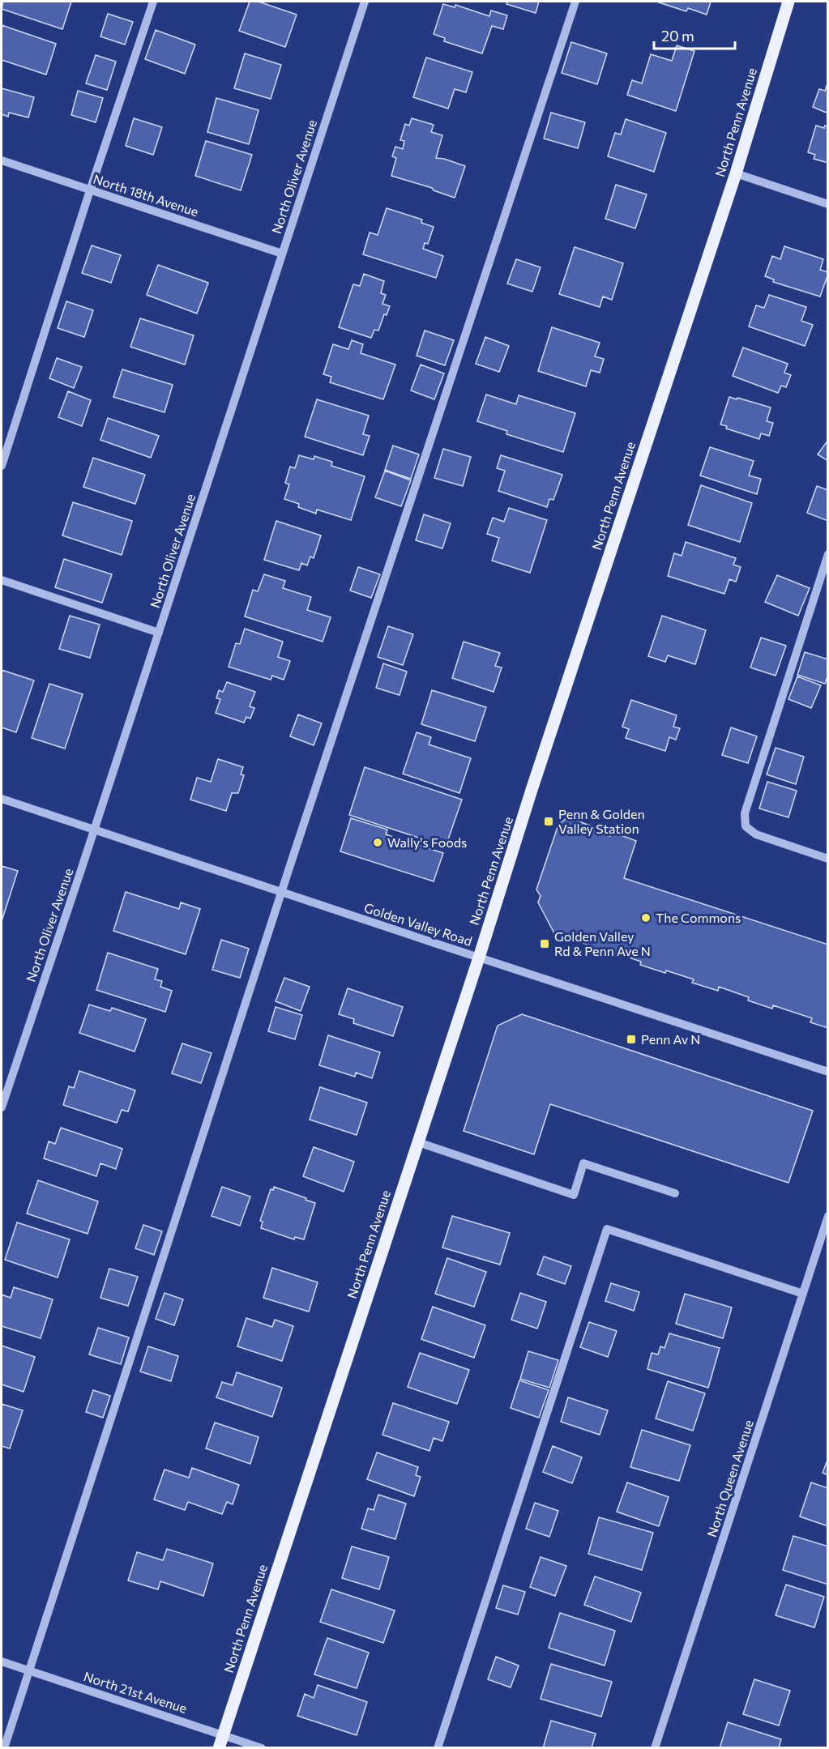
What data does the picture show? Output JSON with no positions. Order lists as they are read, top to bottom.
{
  "streets": {
    "main road": ["North Penn Avenue"],
    "street": [
      "North Oliver Avenue",
      "North 18th Avenue",
      "Golden Valley Road",
      "North Queen Avenue",
      "North 21st Avenue"
    ]
  },
  "crossings": [
    ["North Penn Avenue", "Golden Valley Road"],
    ["North Penn Avenue", "North 21st Avenue"],
    ["North Oliver Avenue", "North 18th Avenue"],
    ["North Oliver Avenue", "Golden Valley Road"]
  ],
  "places": {
    "transit": ["Penn & Golden Valley Station", "Golden Valley Rd & Penn Ave N", "Penn Av N"],
    "other": ["Wally's Foods", "The Commons"]
  },
  "scale_bar": "20 m"
}
